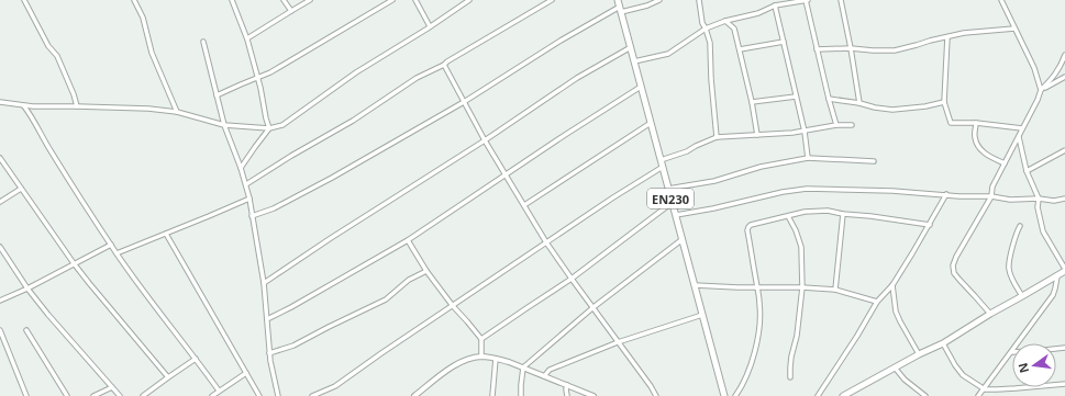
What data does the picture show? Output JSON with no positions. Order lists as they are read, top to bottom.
{
  "streets": {
    "main road": ["EN230"]
  },
  "north": "left"
}
